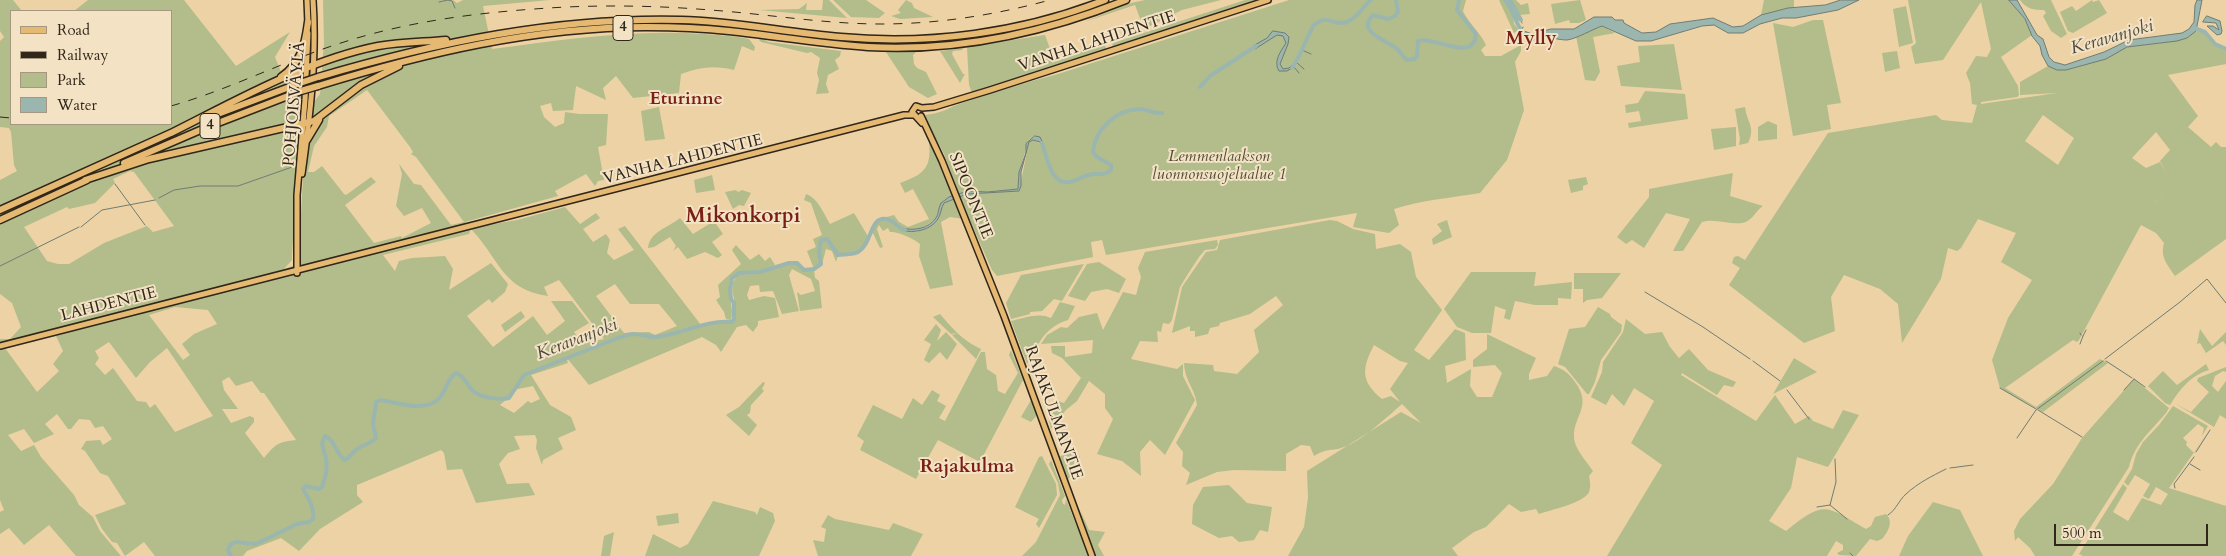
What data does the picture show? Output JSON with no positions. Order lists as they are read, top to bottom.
{
  "streets": {
    "highway": ["4"],
    "main road": [
      "VANHA LAHDENTIE",
      "POHJOISVÄYLÄ",
      "SIPOONTIE",
      "LAHDENTIE",
      "RAJAKULMANTIE"
    ]
  },
  "crossings": [
    ["VANHA LAHDENTIE", "SIPOONTIE"],
    ["VANHA LAHDENTIE", "LAHDENTIE"],
    ["POHJOISVÄYLÄ", "LAHDENTIE"],
    ["SIPOONTIE", "RAJAKULMANTIE"]
  ],
  "districts": [
    "Mylly",
    "Eturinne",
    "Mikonkorpi",
    "Rajakulma"
  ],
  "water": ["Keravanjoki"],
  "parks": ["Lemmenlaakson luonnonsuojelualue 1"],
  "legend": [
    "Road",
    "Railway",
    "Park",
    "Water"
  ],
  "scale_bar": "500 m"
}
